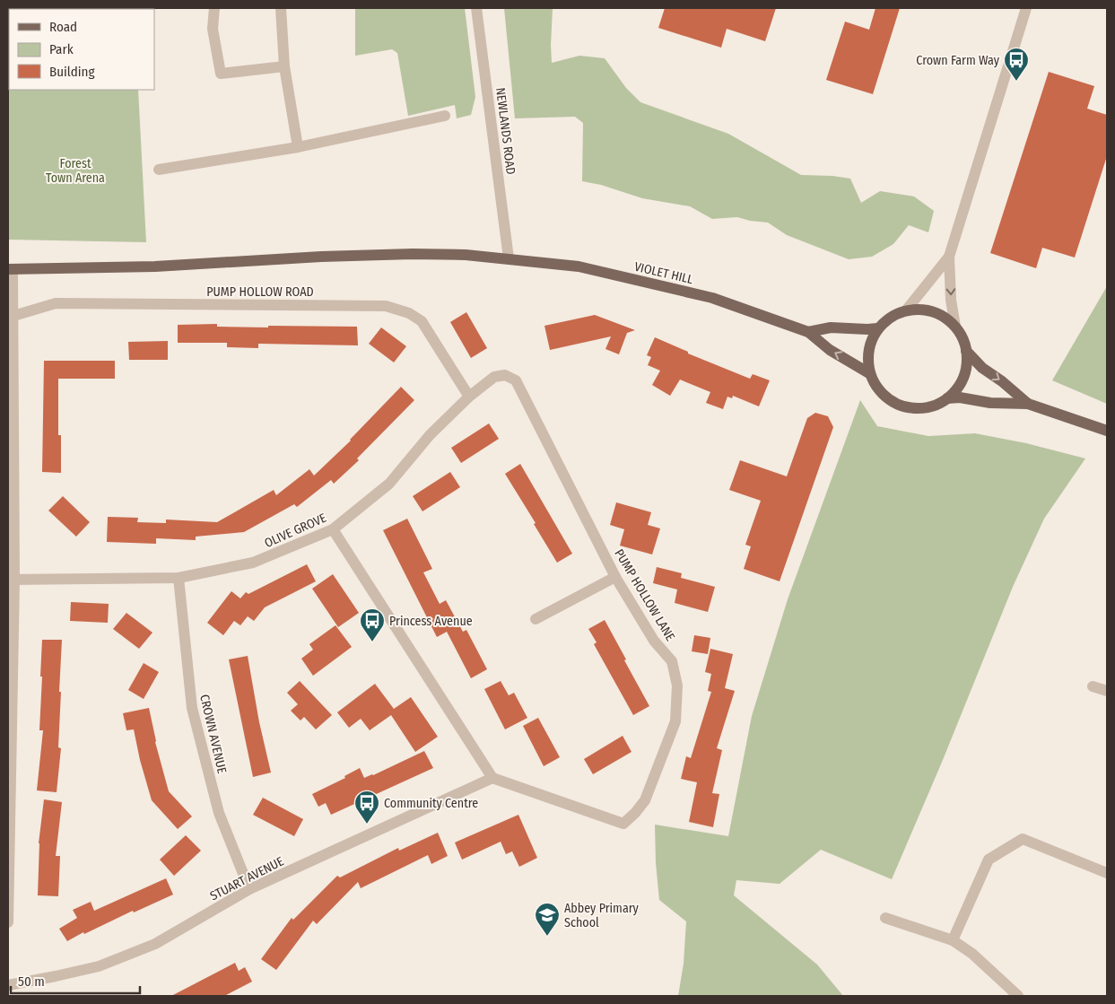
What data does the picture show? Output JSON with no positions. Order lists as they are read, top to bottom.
{
  "streets": {
    "main road": ["VIOLET HILL"],
    "street": [
      "NEWLANDS ROAD",
      "PUMP HOLLOW ROAD",
      "OLIVE GROVE",
      "PUMP HOLLOW LANE",
      "CROWN AVENUE",
      "STUART AVENUE"
    ]
  },
  "crossings": [
    ["NEWLANDS ROAD", "VIOLET HILL"],
    ["PUMP HOLLOW ROAD", "OLIVE GROVE"],
    ["OLIVE GROVE", "PUMP HOLLOW LANE"],
    ["OLIVE GROVE", "CROWN AVENUE"],
    ["PUMP HOLLOW LANE", "STUART AVENUE"],
    ["CROWN AVENUE", "STUART AVENUE"]
  ],
  "parks": ["Forest Town Arena"],
  "places": {
    "bus stop": ["Crown Farm Way", "Princess Avenue", "Community Centre"],
    "school or university": ["Abbey Primary School"]
  },
  "legend": ["Road", "Park", "Building"],
  "scale_bar": "50 m"
}
